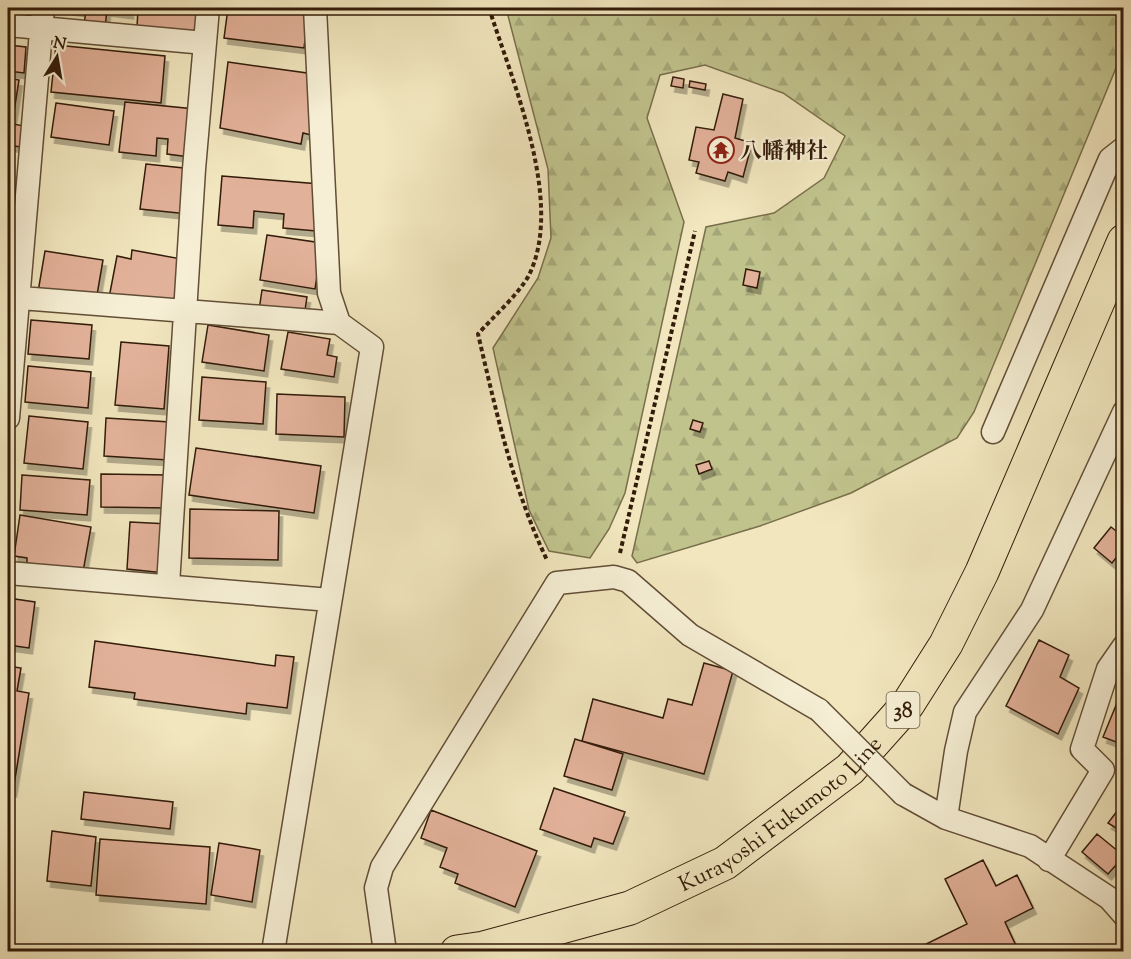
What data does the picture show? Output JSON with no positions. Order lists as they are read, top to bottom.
{
  "streets": {
    "main road": ["38", "Kurayoshi Fukumoto Line"]
  },
  "places": {
    "temple": ["八幡神社"]
  },
  "north": "top"
}
